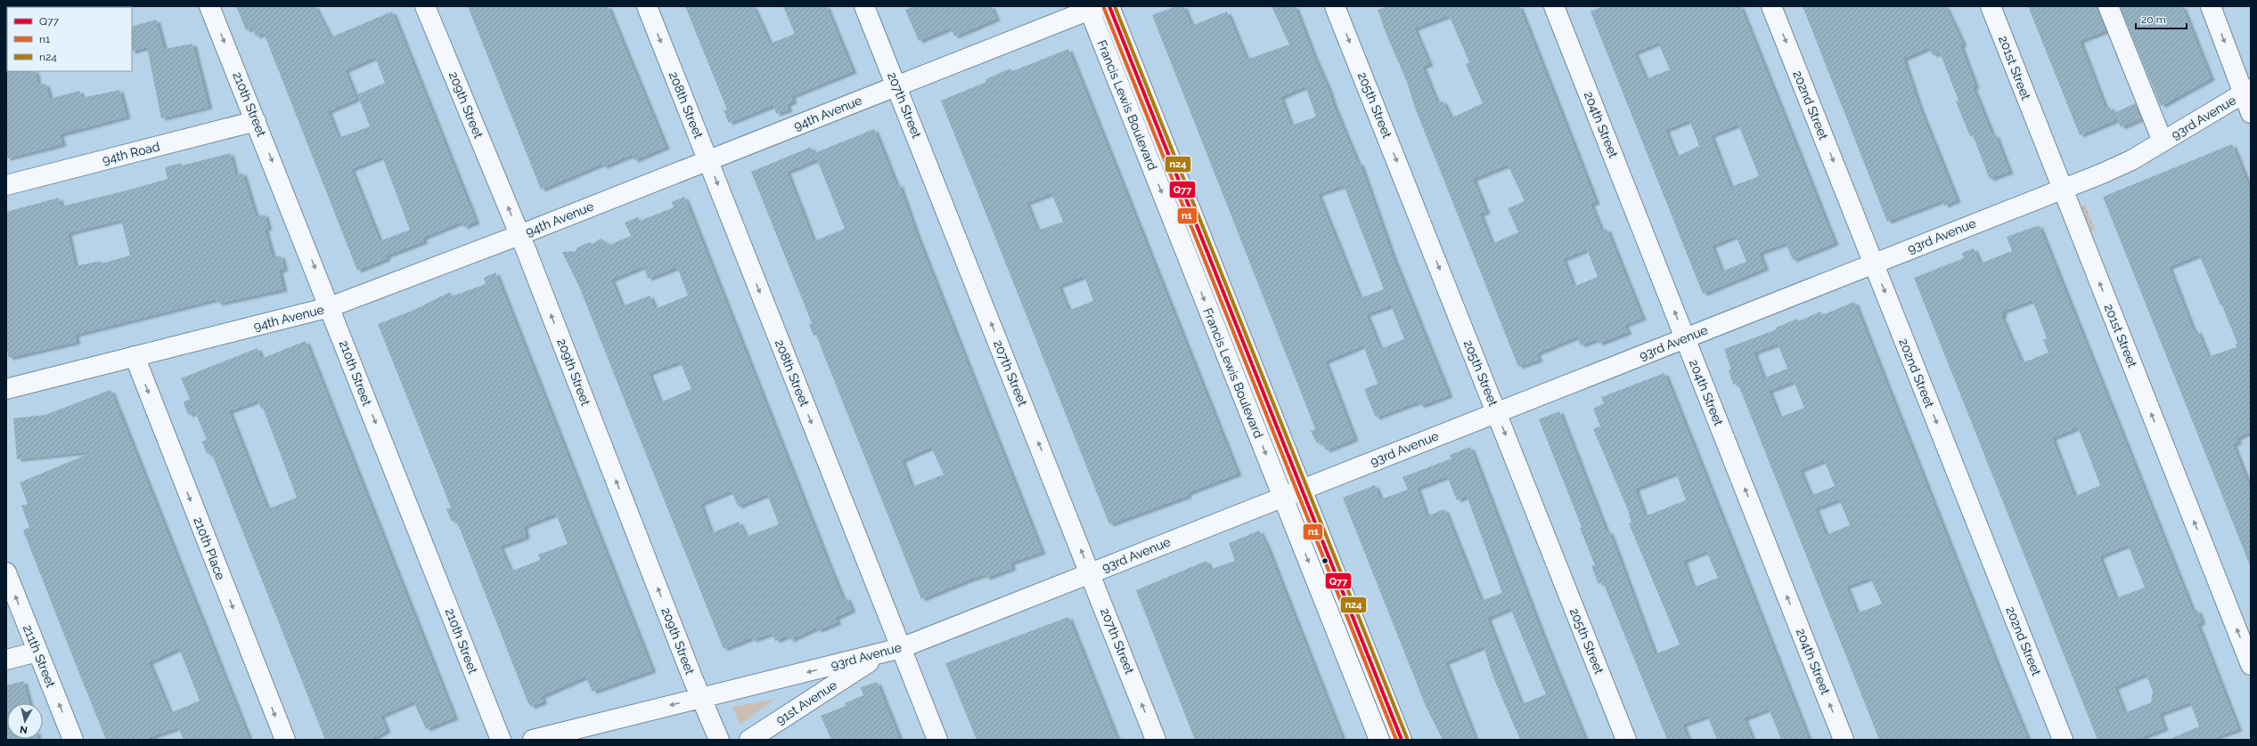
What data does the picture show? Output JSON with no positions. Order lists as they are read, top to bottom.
{
  "streets": {
    "street": [
      "201st Street",
      "210th Street",
      "209th Street",
      "208th Street",
      "207th Street",
      "Francis Lewis Boulevard",
      "205th Street",
      "202nd Street",
      "94th Avenue",
      "93rd Avenue",
      "204th Street",
      "94th Road",
      "210th Place",
      "211th Street",
      "91st Avenue"
    ]
  },
  "crossings": [
    ["201st Street", "93rd Avenue"],
    ["210th Street", "94th Avenue"],
    ["210th Street", "94th Road"],
    ["209th Street", "94th Avenue"],
    ["209th Street", "93rd Avenue"],
    ["208th Street", "94th Avenue"],
    ["208th Street", "93rd Avenue"],
    ["207th Street", "94th Avenue"],
    ["207th Street", "93rd Avenue"],
    ["Francis Lewis Boulevard", "94th Avenue"],
    ["Francis Lewis Boulevard", "93rd Avenue"],
    ["205th Street", "93rd Avenue"],
    ["202nd Street", "93rd Avenue"],
    ["94th Avenue", "210th Place"],
    ["93rd Avenue", "204th Street"],
    ["93rd Avenue", "91st Avenue"]
  ],
  "one_way": [
    "201st Street",
    "210th Street",
    "209th Street",
    "208th Street",
    "207th Street",
    "205th Street",
    "202nd Street",
    "204th Street",
    "210th Place",
    "211th Street"
  ],
  "lines": ["transit line Q77", "transit line n24", "transit line n1"],
  "legend": ["Q77", "n1", "n24"],
  "scale_bar": "20 m",
  "north": "bottom"
}
